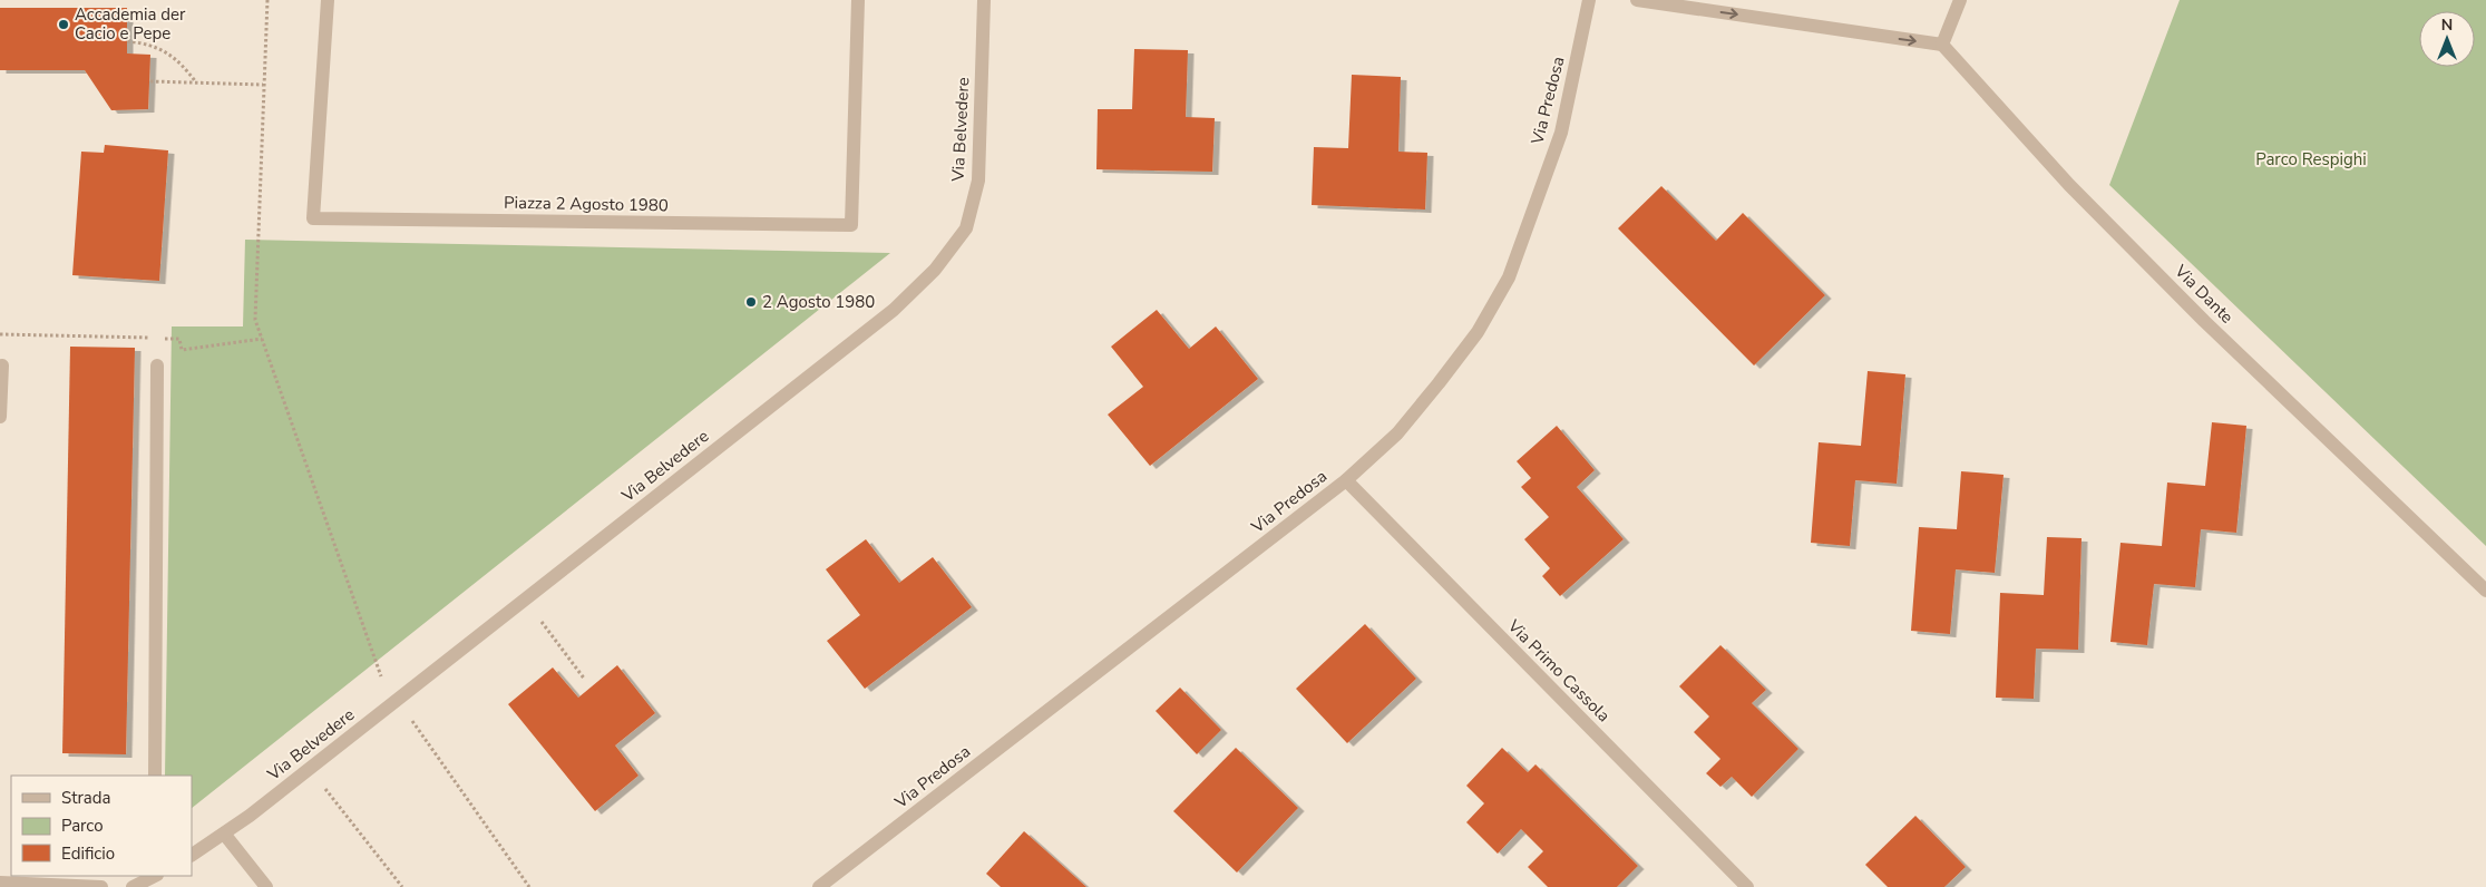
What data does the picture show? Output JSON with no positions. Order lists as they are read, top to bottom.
{
  "streets": {
    "street": [
      "Via Predosa",
      "Via Belvedere",
      "Piazza 2 Agosto 1980",
      "Via Dante",
      "Via Primo Cassola"
    ]
  },
  "crossings": [
    ["Via Predosa", "Via Primo Cassola"]
  ],
  "parks": ["Parco Respighi"],
  "places": ["Accademia der Cacio e Pepe", "2 Agosto 1980"],
  "legend": ["Strada", "Parco", "Edificio"],
  "north": "top"
}
